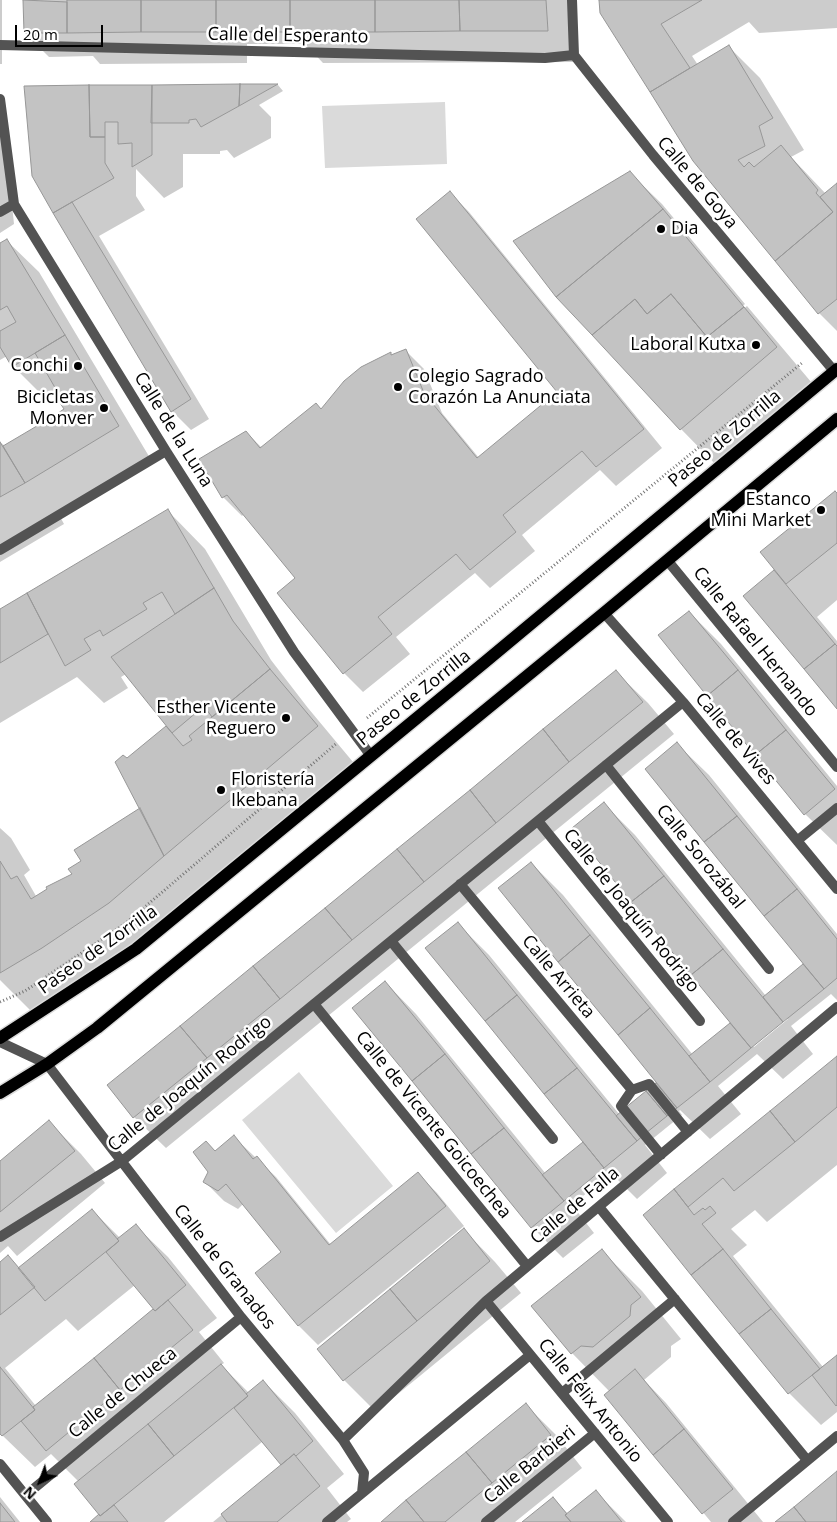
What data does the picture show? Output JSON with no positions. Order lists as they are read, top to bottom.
{
  "streets": {
    "main road": ["Paseo de Zorrilla"],
    "street": [
      "Calle del Esperanto",
      "Calle de Goya",
      "Calle de la Luna",
      "Calle Rafael Hernando",
      "Calle de Vives",
      "Calle Sorozábal",
      "Calle de Joaquín Rodrigo",
      "Calle Arrieta",
      "Calle de Vicente Goicoechea",
      "Calle de Falla",
      "Calle de Granados",
      "Calle de Chueca",
      "Calle Félix Antonio",
      "Calle Barbieri"
    ]
  },
  "crossings": [
    ["Calle del Esperanto", "Calle de Goya"],
    ["Calle de Goya", "Paseo de Zorrilla"],
    ["Calle de la Luna", "Paseo de Zorrilla"],
    ["Paseo de Zorrilla", "Calle de Granados"],
    ["Calle de Vives", "Calle de Joaquín Rodrigo"],
    ["Calle Sorozábal", "Calle de Joaquín Rodrigo"],
    ["Calle de Joaquín Rodrigo", "Calle Arrieta"],
    ["Calle de Joaquín Rodrigo", "Calle de Vicente Goicoechea"],
    ["Calle de Joaquín Rodrigo", "Calle de Granados"],
    ["Calle de Vicente Goicoechea", "Calle de Falla"],
    ["Calle de Falla", "Calle de Granados"],
    ["Calle de Falla", "Calle Félix Antonio"],
    ["Calle de Granados", "Calle de Chueca"],
    ["Calle Félix Antonio", "Calle Barbieri"]
  ],
  "places": [
    "Dia",
    "Laboral Kutxa",
    "Conchi",
    "Colegio Sagrado Corazón La Anunciata",
    "Bicicletas Monver",
    "Estanco Mini Market",
    "Esther Vicente Reguero",
    "Floristería Ikebana"
  ],
  "scale_bar": "20 m",
  "north": "bottom left"
}
